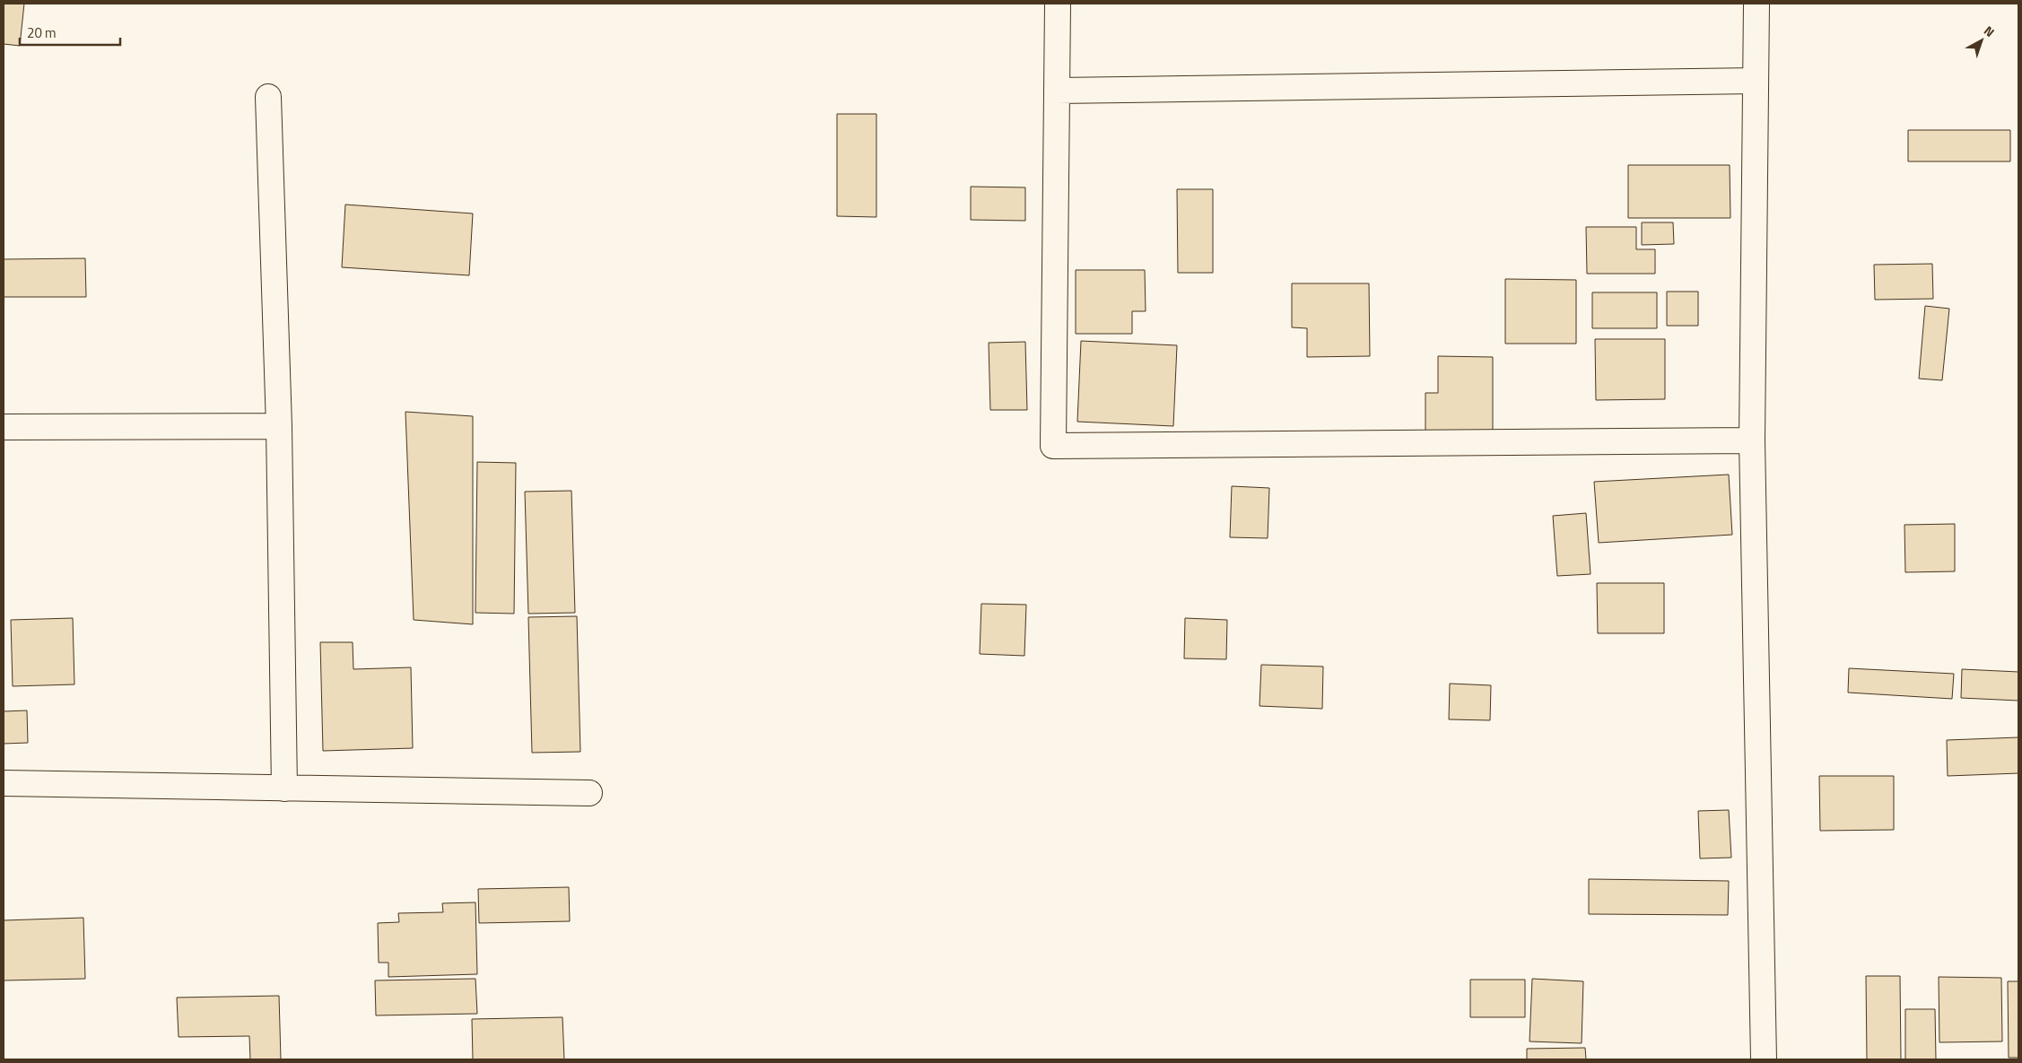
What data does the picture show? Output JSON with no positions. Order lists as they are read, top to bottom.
{
  "scale_bar": "20 m",
  "north": "top right"
}
